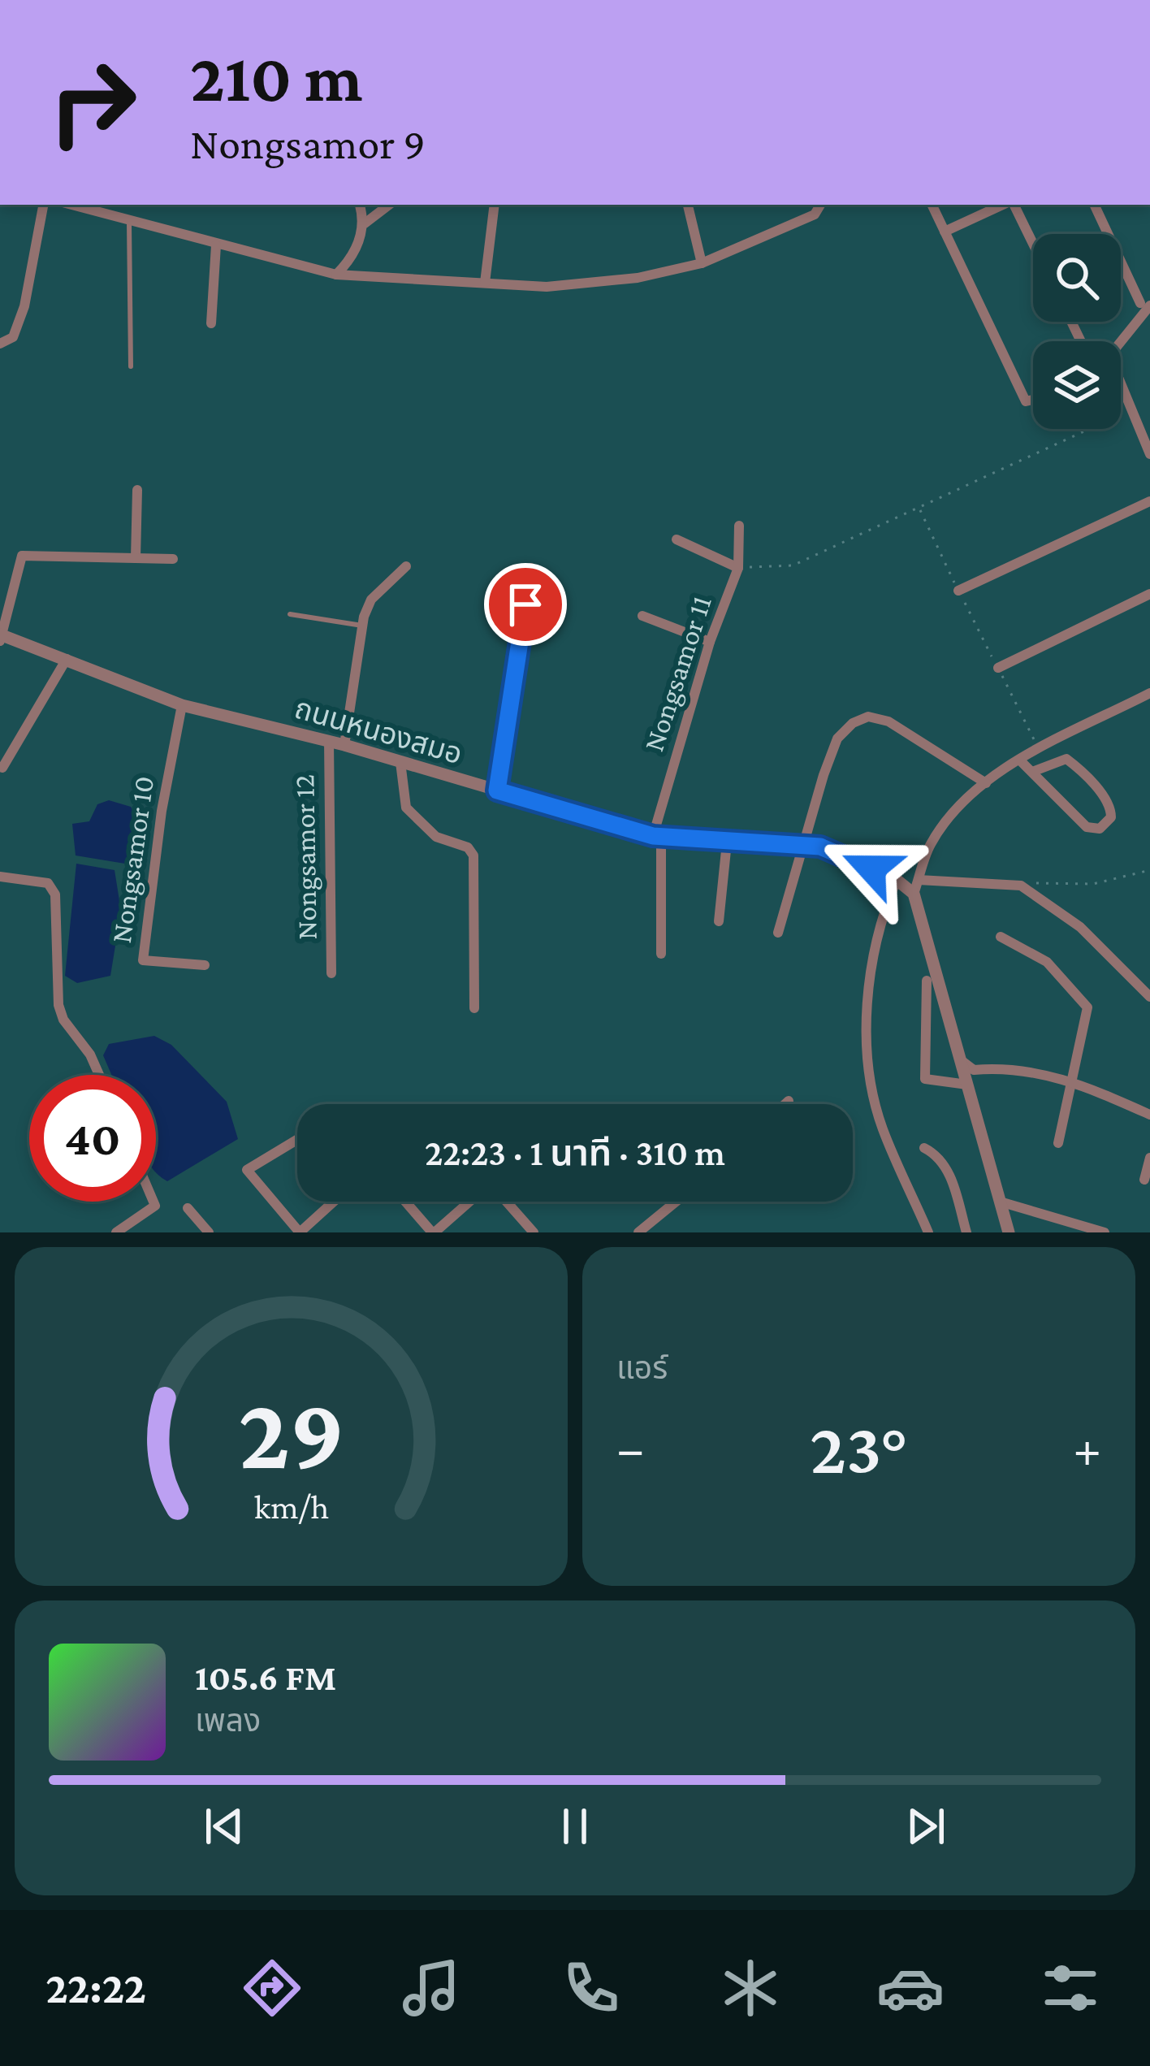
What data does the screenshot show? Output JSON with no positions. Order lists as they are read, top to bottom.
{
  "streets": {
    "street": [
      "Nongsamor 11",
      "ถนนหนองสมอ",
      "Nongsamor 12",
      "Nongsamor 10"
    ]
  },
  "crossings": [
    ["Nongsamor 11", "ถนนหนองสมอ"],
    ["ถนนหนองสมอ", "Nongsamor 12"],
    ["ถนนหนองสมอ", "Nongsamor 10"]
  ],
  "page": {
    "turn": ["210 m", "Nongsamor 9"],
    "limit": "40",
    "trip": "22:23 · 1 นาที · 310 m",
    "tile": "แอร์",
    "heat": ["−", "23°", "+"],
    "song": ["105.6 FM", "เพลง"],
    "tabs": "22:22",
    "gauge": ["29", "km/h"]
  }
}
